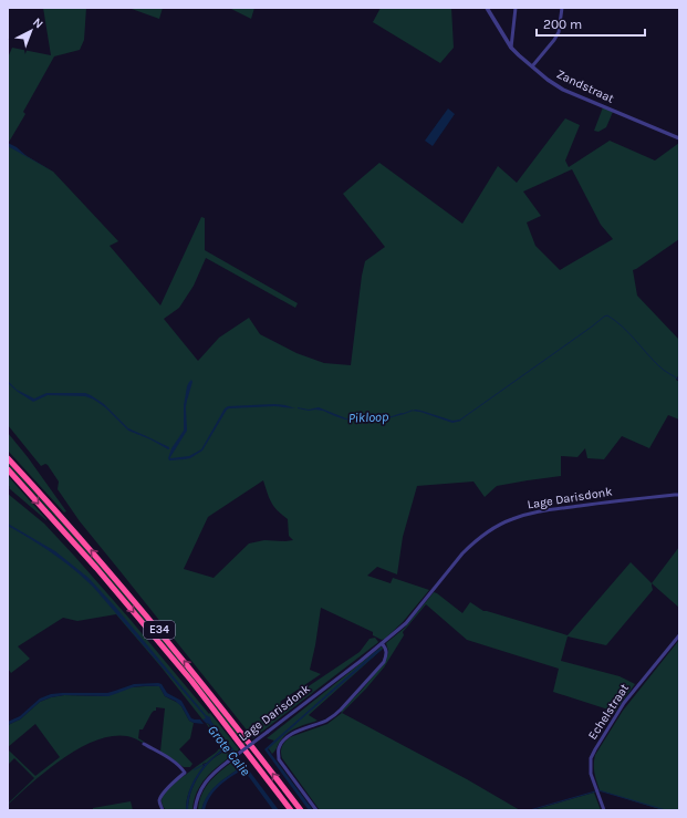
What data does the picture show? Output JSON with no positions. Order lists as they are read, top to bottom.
{
  "streets": {
    "highway": ["E34"],
    "street": ["Zandstraat", "Lage Darisdonk", "Echelstraat"]
  },
  "water": ["Pikloop", "Grote Calie"],
  "scale_bar": "200 m",
  "north": "top right"
}
